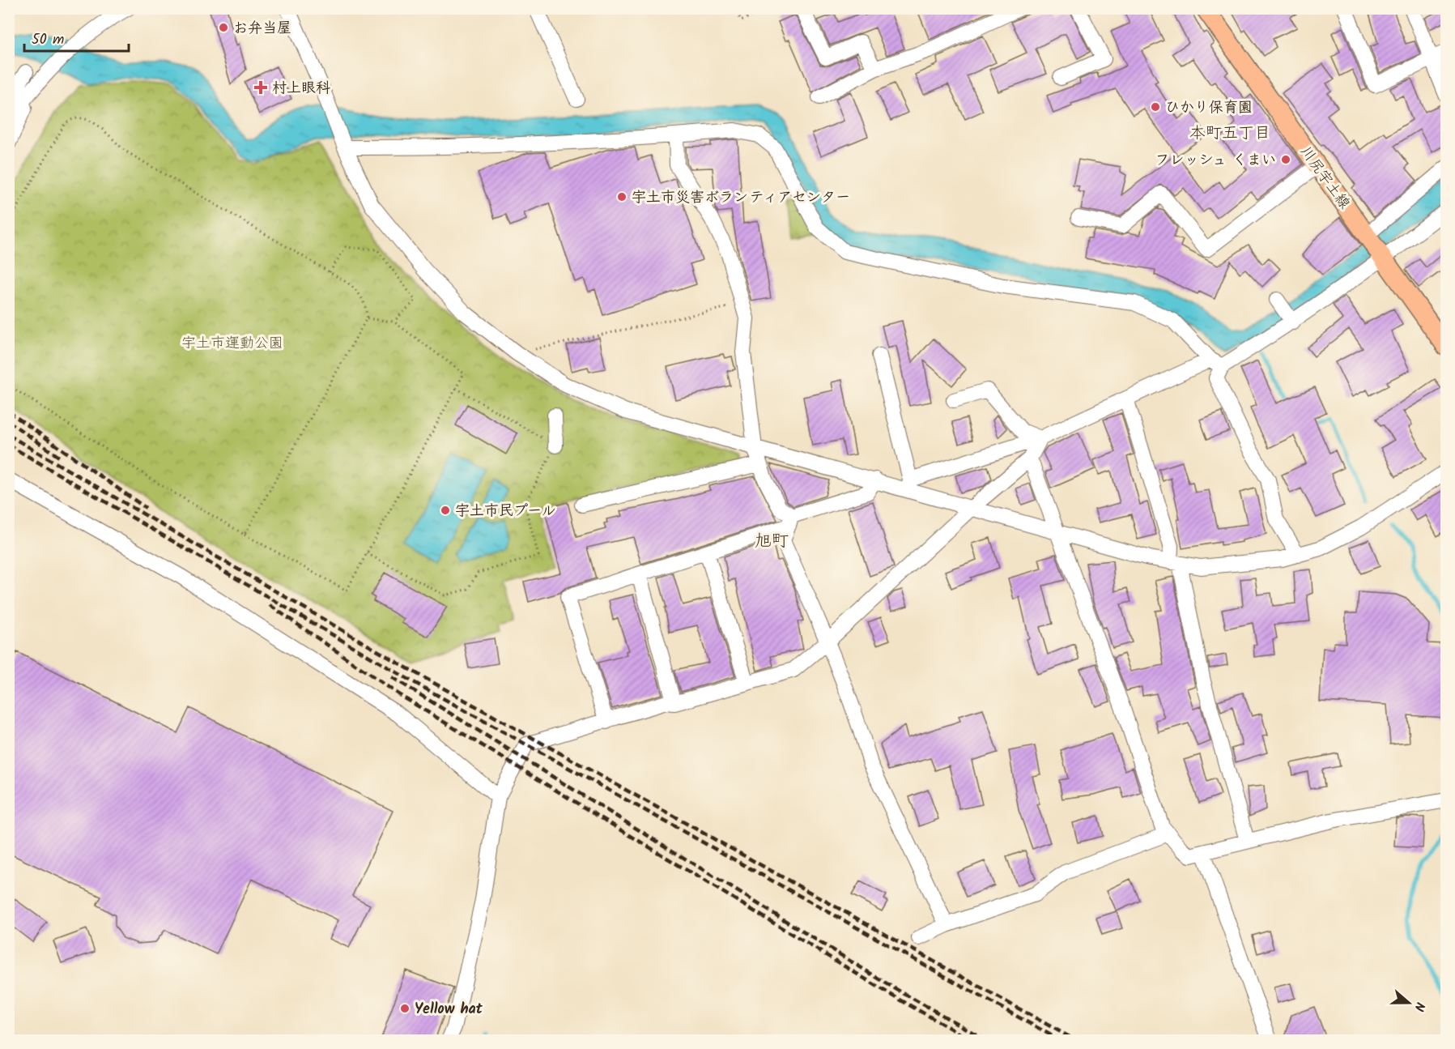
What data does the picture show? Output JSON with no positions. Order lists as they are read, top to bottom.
{
  "streets": {
    "main road": ["川尻宇土線"]
  },
  "districts": ["本町五丁目", "旭町"],
  "parks": ["宇土市運動公園"],
  "places": {
    "other": [
      "お弁当屋",
      "ひかり保育園",
      "フレッシュ くまい",
      "宇土市災害ボランティアセンター",
      "宇土市民プール",
      "Yellow hat"
    ],
    "health": ["村上眼科"]
  },
  "scale_bar": "50 m",
  "north": "right"
}
